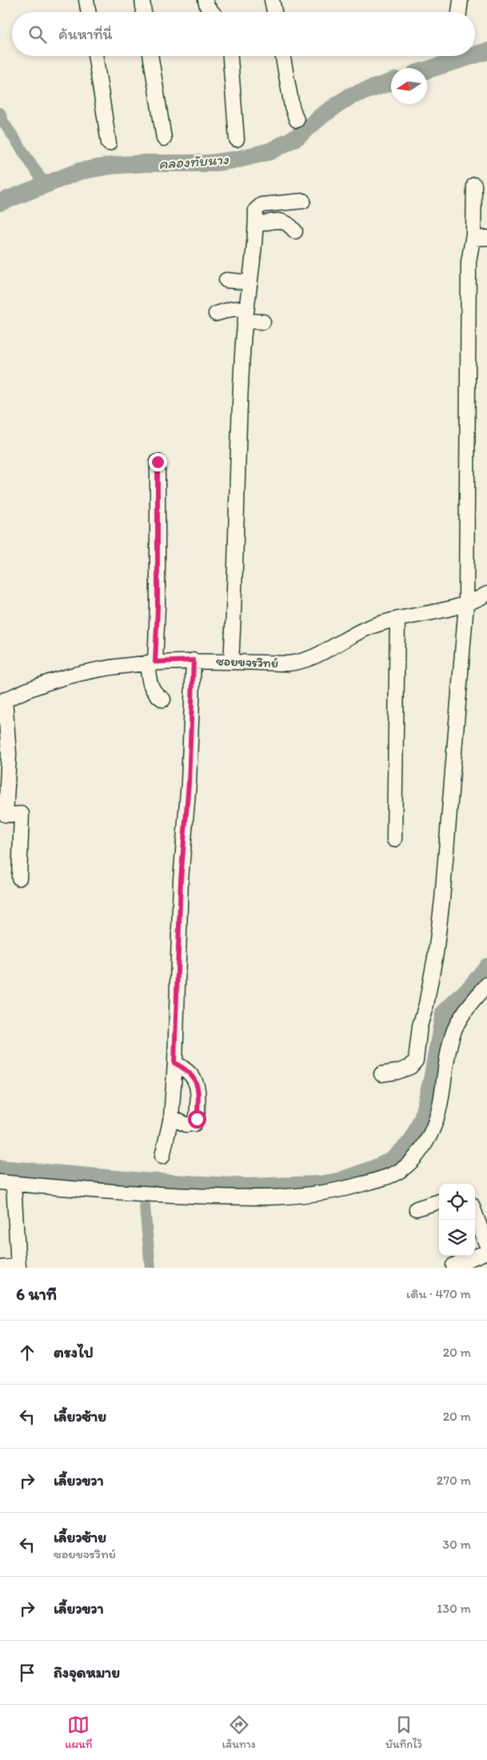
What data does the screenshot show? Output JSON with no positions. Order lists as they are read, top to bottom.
{
  "streets": {
    "street": ["ซอยขจรวิทย์"]
  },
  "water": ["คลองทับนาง"],
  "north": "left",
  "page": {
    "search": "ค้นหาที่นี่",
    "heading": ["6 นาที", "เดิน · 470 m"],
    "list": [
      ["ตรงไป", "20 m"],
      ["เลี้ยวซ้าย", "20 m"],
      ["เลี้ยวขวา", "270 m"],
      ["เลี้ยวซ้าย", "ซอยขจรวิทย์", "30 m"],
      ["เลี้ยวขวา", "130 m"],
      "ถึงจุดหมาย"
    ],
    "nav": ["แผนที่", "เส้นทาง", "บันทึกไว้"]
  }
}
